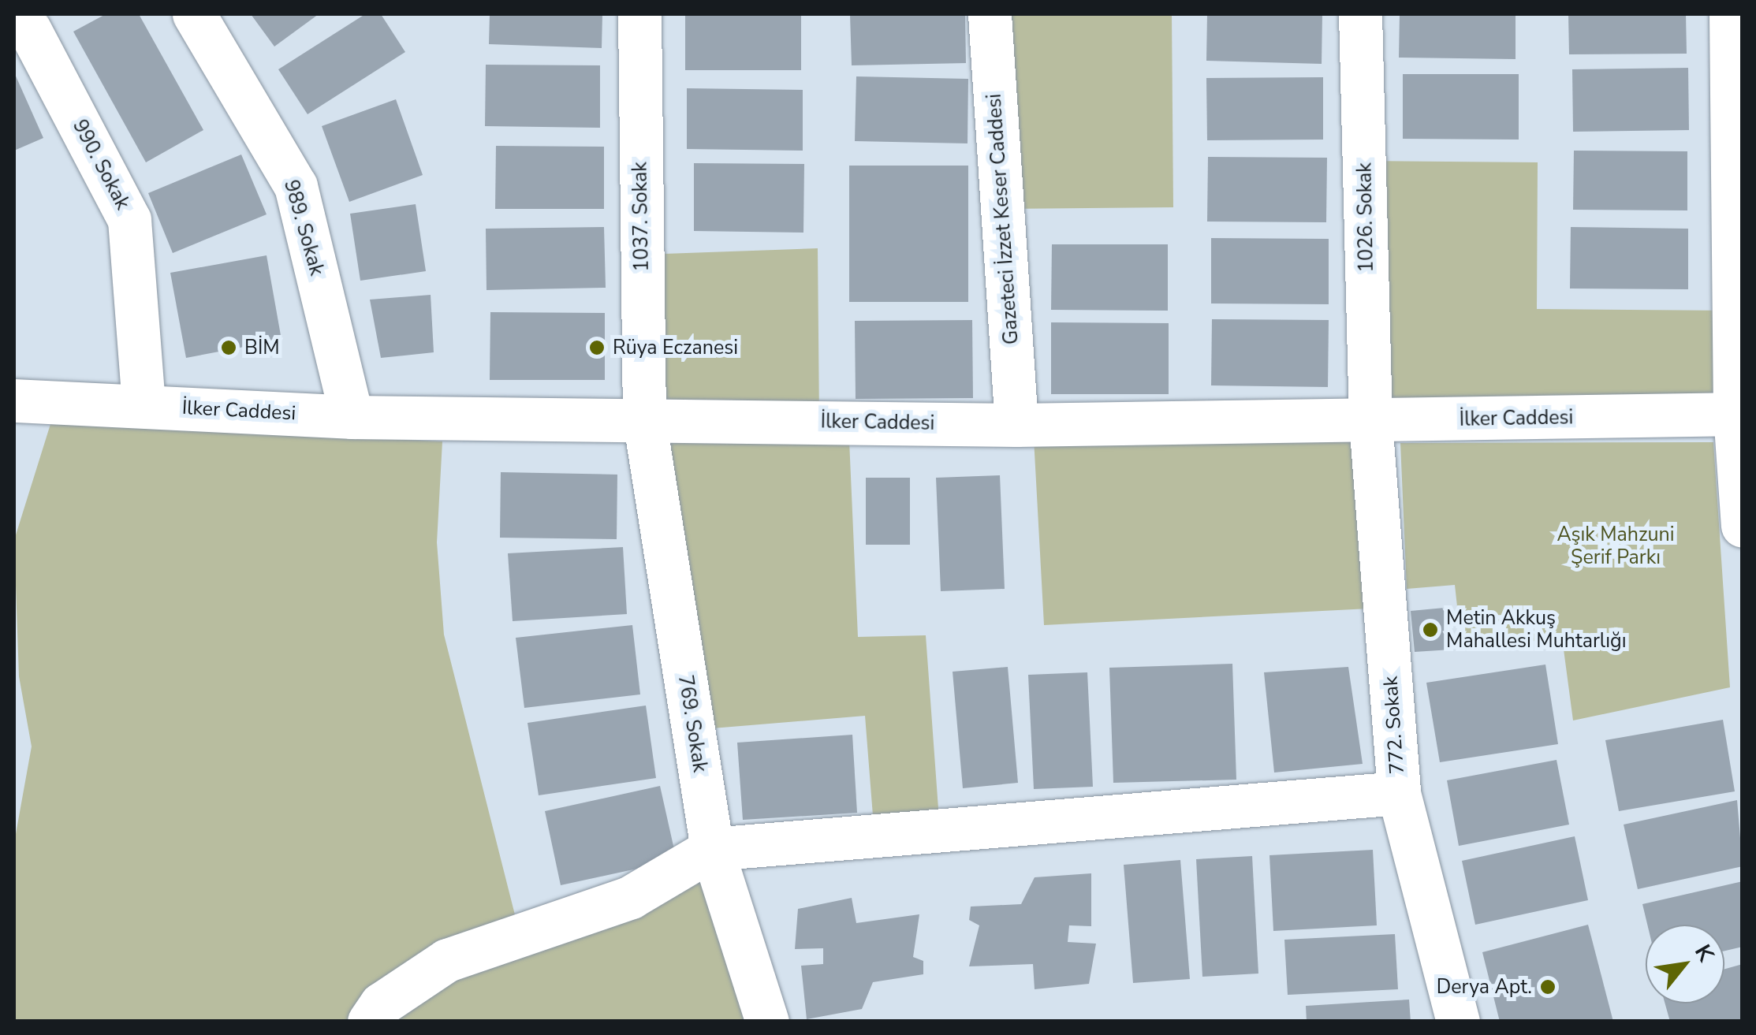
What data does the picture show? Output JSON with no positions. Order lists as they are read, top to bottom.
{
  "streets": {
    "street": [
      "990. Sokak",
      "1037. Sokak",
      "1026. Sokak",
      "Gazeteci İzzet Keser Caddesi",
      "989. Sokak",
      "İlker Caddesi",
      "769. Sokak",
      "772. Sokak"
    ]
  },
  "crossings": [
    ["990. Sokak", "İlker Caddesi"],
    ["1037. Sokak", "İlker Caddesi"],
    ["1037. Sokak", "769. Sokak"],
    ["1026. Sokak", "İlker Caddesi"],
    ["1026. Sokak", "772. Sokak"],
    ["Gazeteci İzzet Keser Caddesi", "İlker Caddesi"],
    ["989. Sokak", "İlker Caddesi"],
    ["İlker Caddesi", "769. Sokak"],
    ["İlker Caddesi", "772. Sokak"]
  ],
  "parks": ["Aşık Mahzuni Şerif Parkı"],
  "places": [
    "BİM",
    "Rüya Eczanesi",
    "Metin Akkuş Mahallesi Muhtarlığı",
    "Derya Apt."
  ],
  "north": "top right"
}
